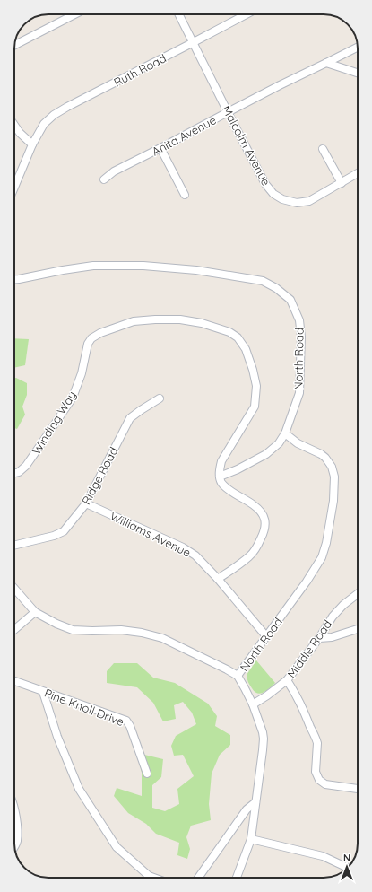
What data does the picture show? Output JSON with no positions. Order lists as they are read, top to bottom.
{
  "streets": {
    "street": [
      "Ruth Road",
      "Anita Avenue",
      "Malcolm Avenue",
      "North Road",
      "Winding Way",
      "Ridge Road",
      "Williams Avenue",
      "Middle Road",
      "Pine Knoll Drive"
    ]
  },
  "crossings": [
    ["Ruth Road", "Malcolm Avenue"],
    ["Anita Avenue", "Malcolm Avenue"],
    ["North Road", "Williams Avenue"],
    ["Ridge Road", "Williams Avenue"]
  ],
  "north": "top"
}
